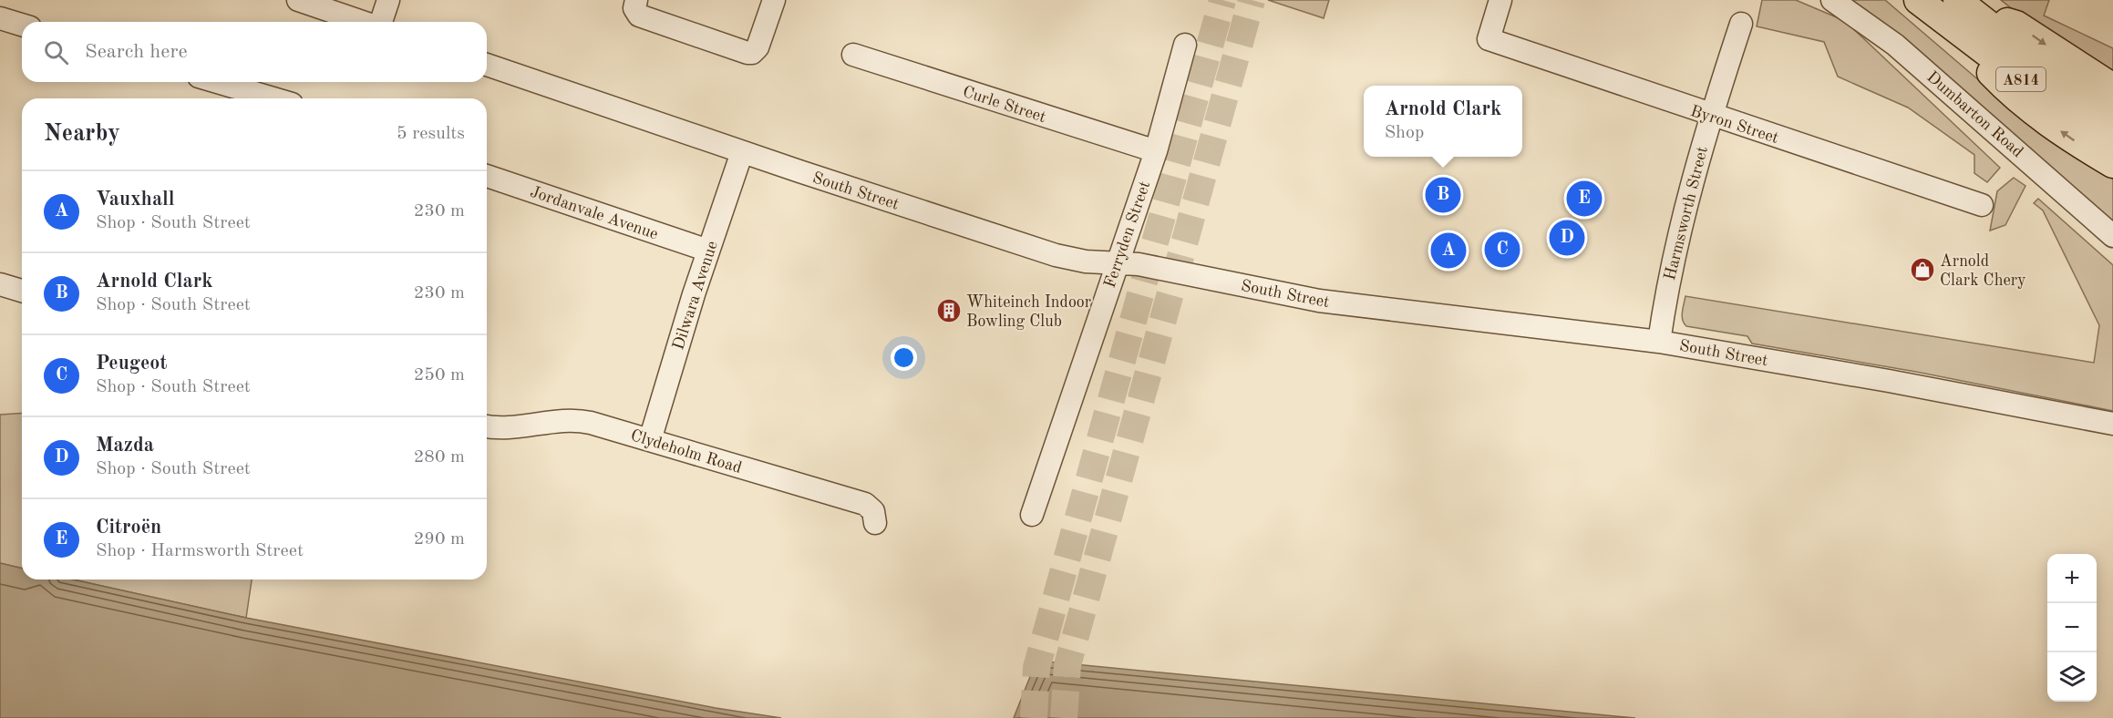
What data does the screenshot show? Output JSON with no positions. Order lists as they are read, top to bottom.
{
  "streets": {
    "main road": ["A814"],
    "street": [
      "Curle Street",
      "Dumbarton Road",
      "Byron Street",
      "South Street",
      "Jordanvale Avenue",
      "Harmsworth Street",
      "Ferryden Street",
      "Dilwara Avenue",
      "Clydeholm Road"
    ]
  },
  "crossings": [
    ["Curle Street", "Ferryden Street"],
    ["Byron Street", "Harmsworth Street"],
    ["South Street", "Harmsworth Street"],
    ["South Street", "Ferryden Street"],
    ["South Street", "Dilwara Avenue"],
    ["Jordanvale Avenue", "Dilwara Avenue"],
    ["Dilwara Avenue", "Clydeholm Road"]
  ],
  "places": {
    "shop": ["Arnold Clark Chery"],
    "building": ["Whiteinch Indoor Bowling Club"]
  },
  "page": {
    "search": "Search here",
    "popup": ["Arnold Clark", "Shop"],
    "heading": ["Nearby", "5 results"],
    "list": [
      {
        "mark": "A",
        "name": "Vauxhall",
        "note": "Shop · South Street",
        "value": "230 m"
      },
      {
        "mark": "B",
        "name": "Arnold Clark",
        "note": "Shop · South Street",
        "value": "230 m"
      },
      {
        "mark": "C",
        "name": "Peugeot",
        "note": "Shop · South Street",
        "value": "250 m"
      },
      {
        "mark": "D",
        "name": "Mazda",
        "note": "Shop · South Street",
        "value": "280 m"
      },
      {
        "mark": "E",
        "name": "Citroën",
        "note": "Shop · Harmsworth Street",
        "value": "290 m"
      }
    ],
    "pins": [
      "B",
      "E",
      "D",
      "C",
      "A"
    ],
    "map_buttons": ["+", "−"]
  }
}
